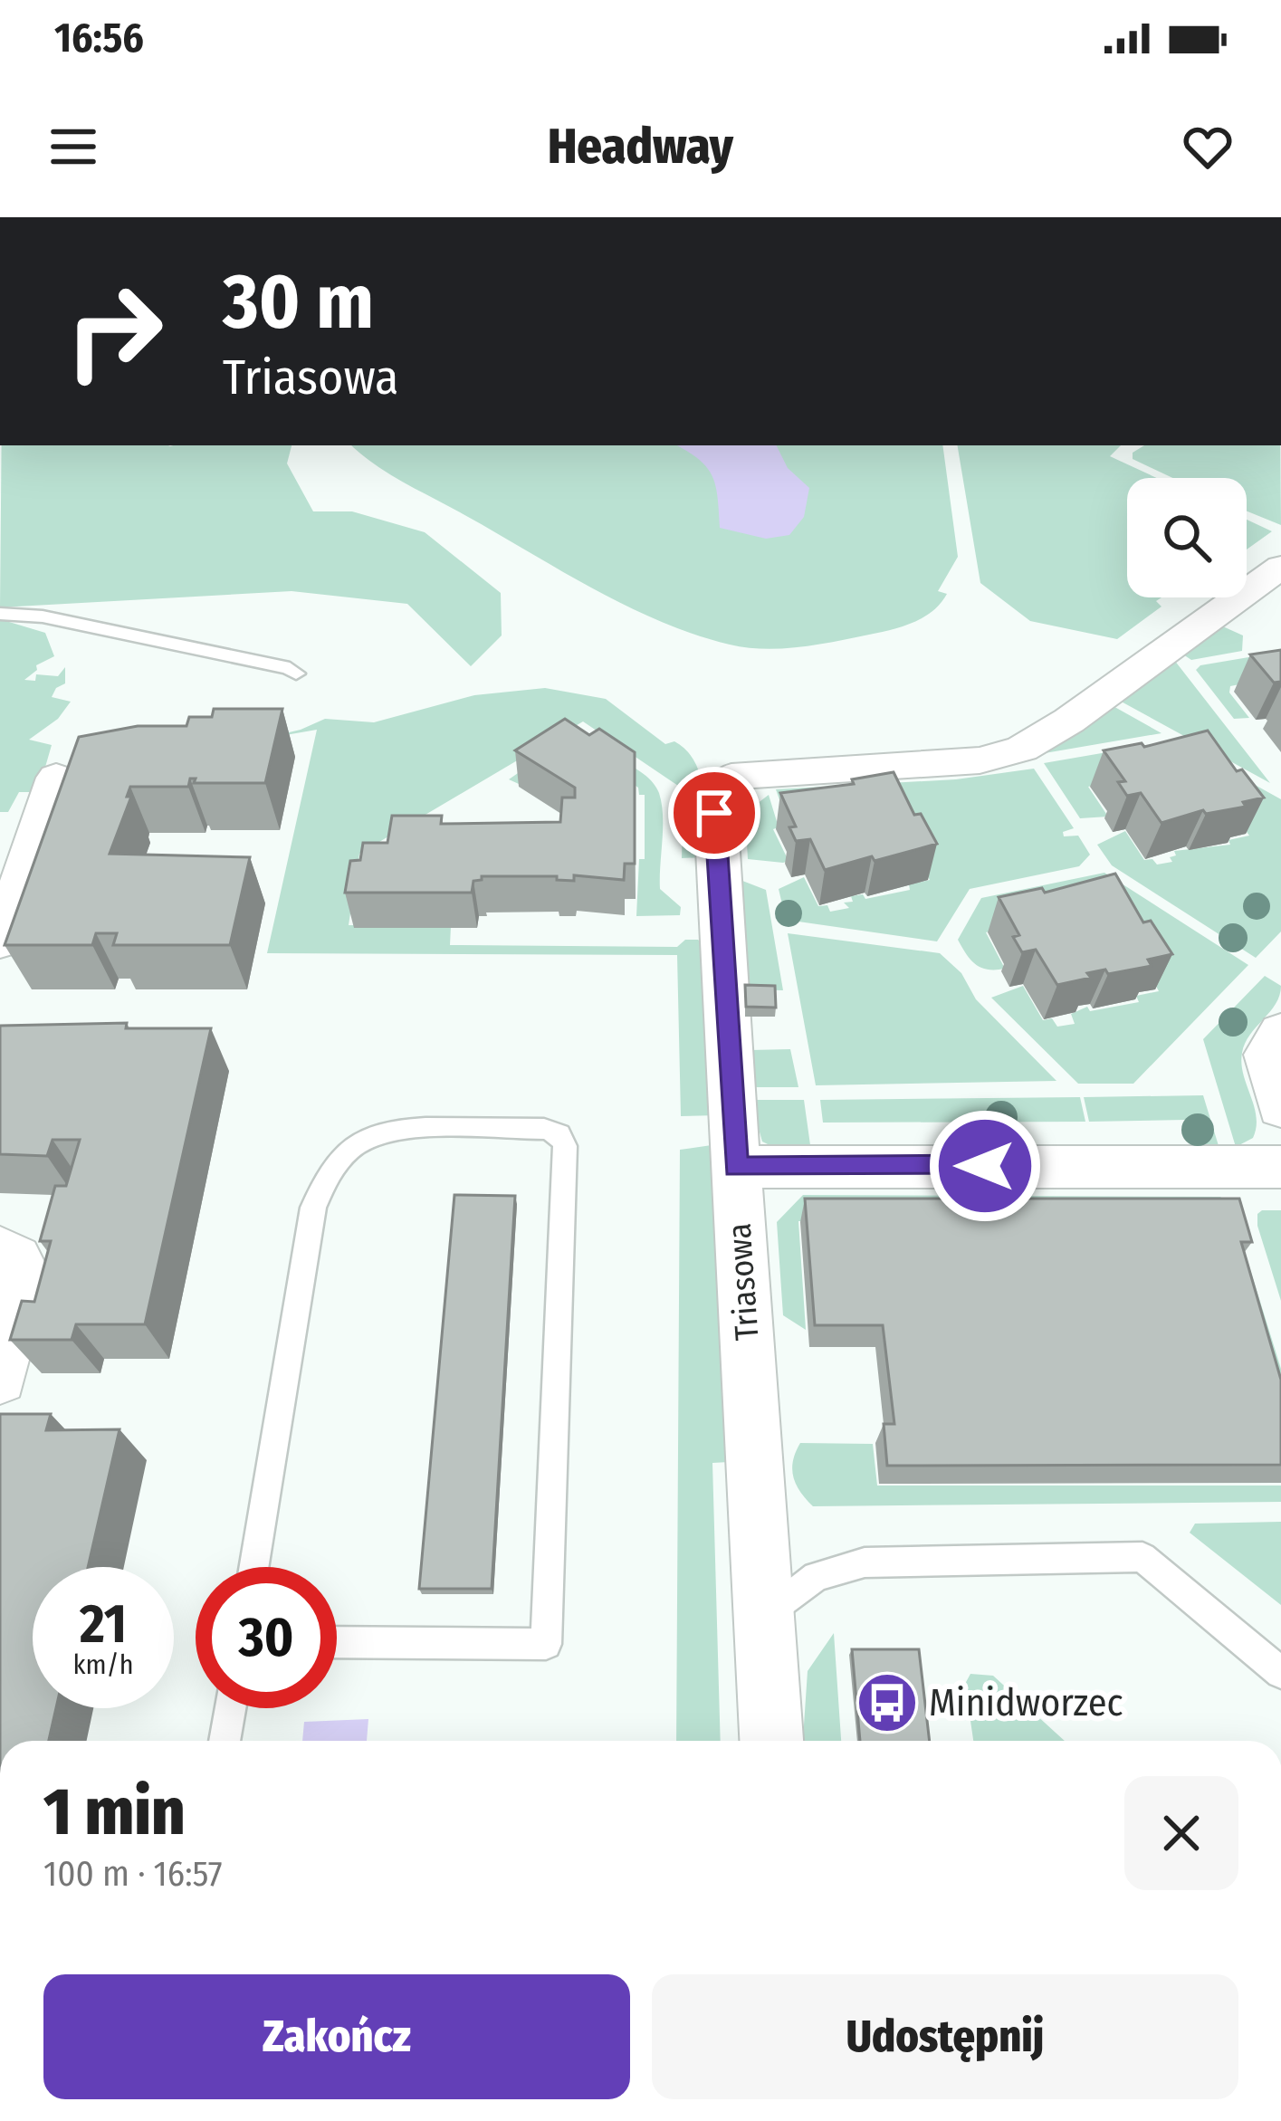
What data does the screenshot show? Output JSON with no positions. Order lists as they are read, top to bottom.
{
  "streets": {
    "street": ["Triasowa"]
  },
  "places": {
    "bus stop": ["Minidworzec"]
  },
  "page": {
    "status": "16:56",
    "header": "Headway",
    "turn": ["30 m", "Triasowa"],
    "speed": "21 km/h",
    "limit": "30",
    "heading": ["1 min", "100 m · 16:57"],
    "buttons": ["Zakończ", "Udostępnij"]
  }
}
